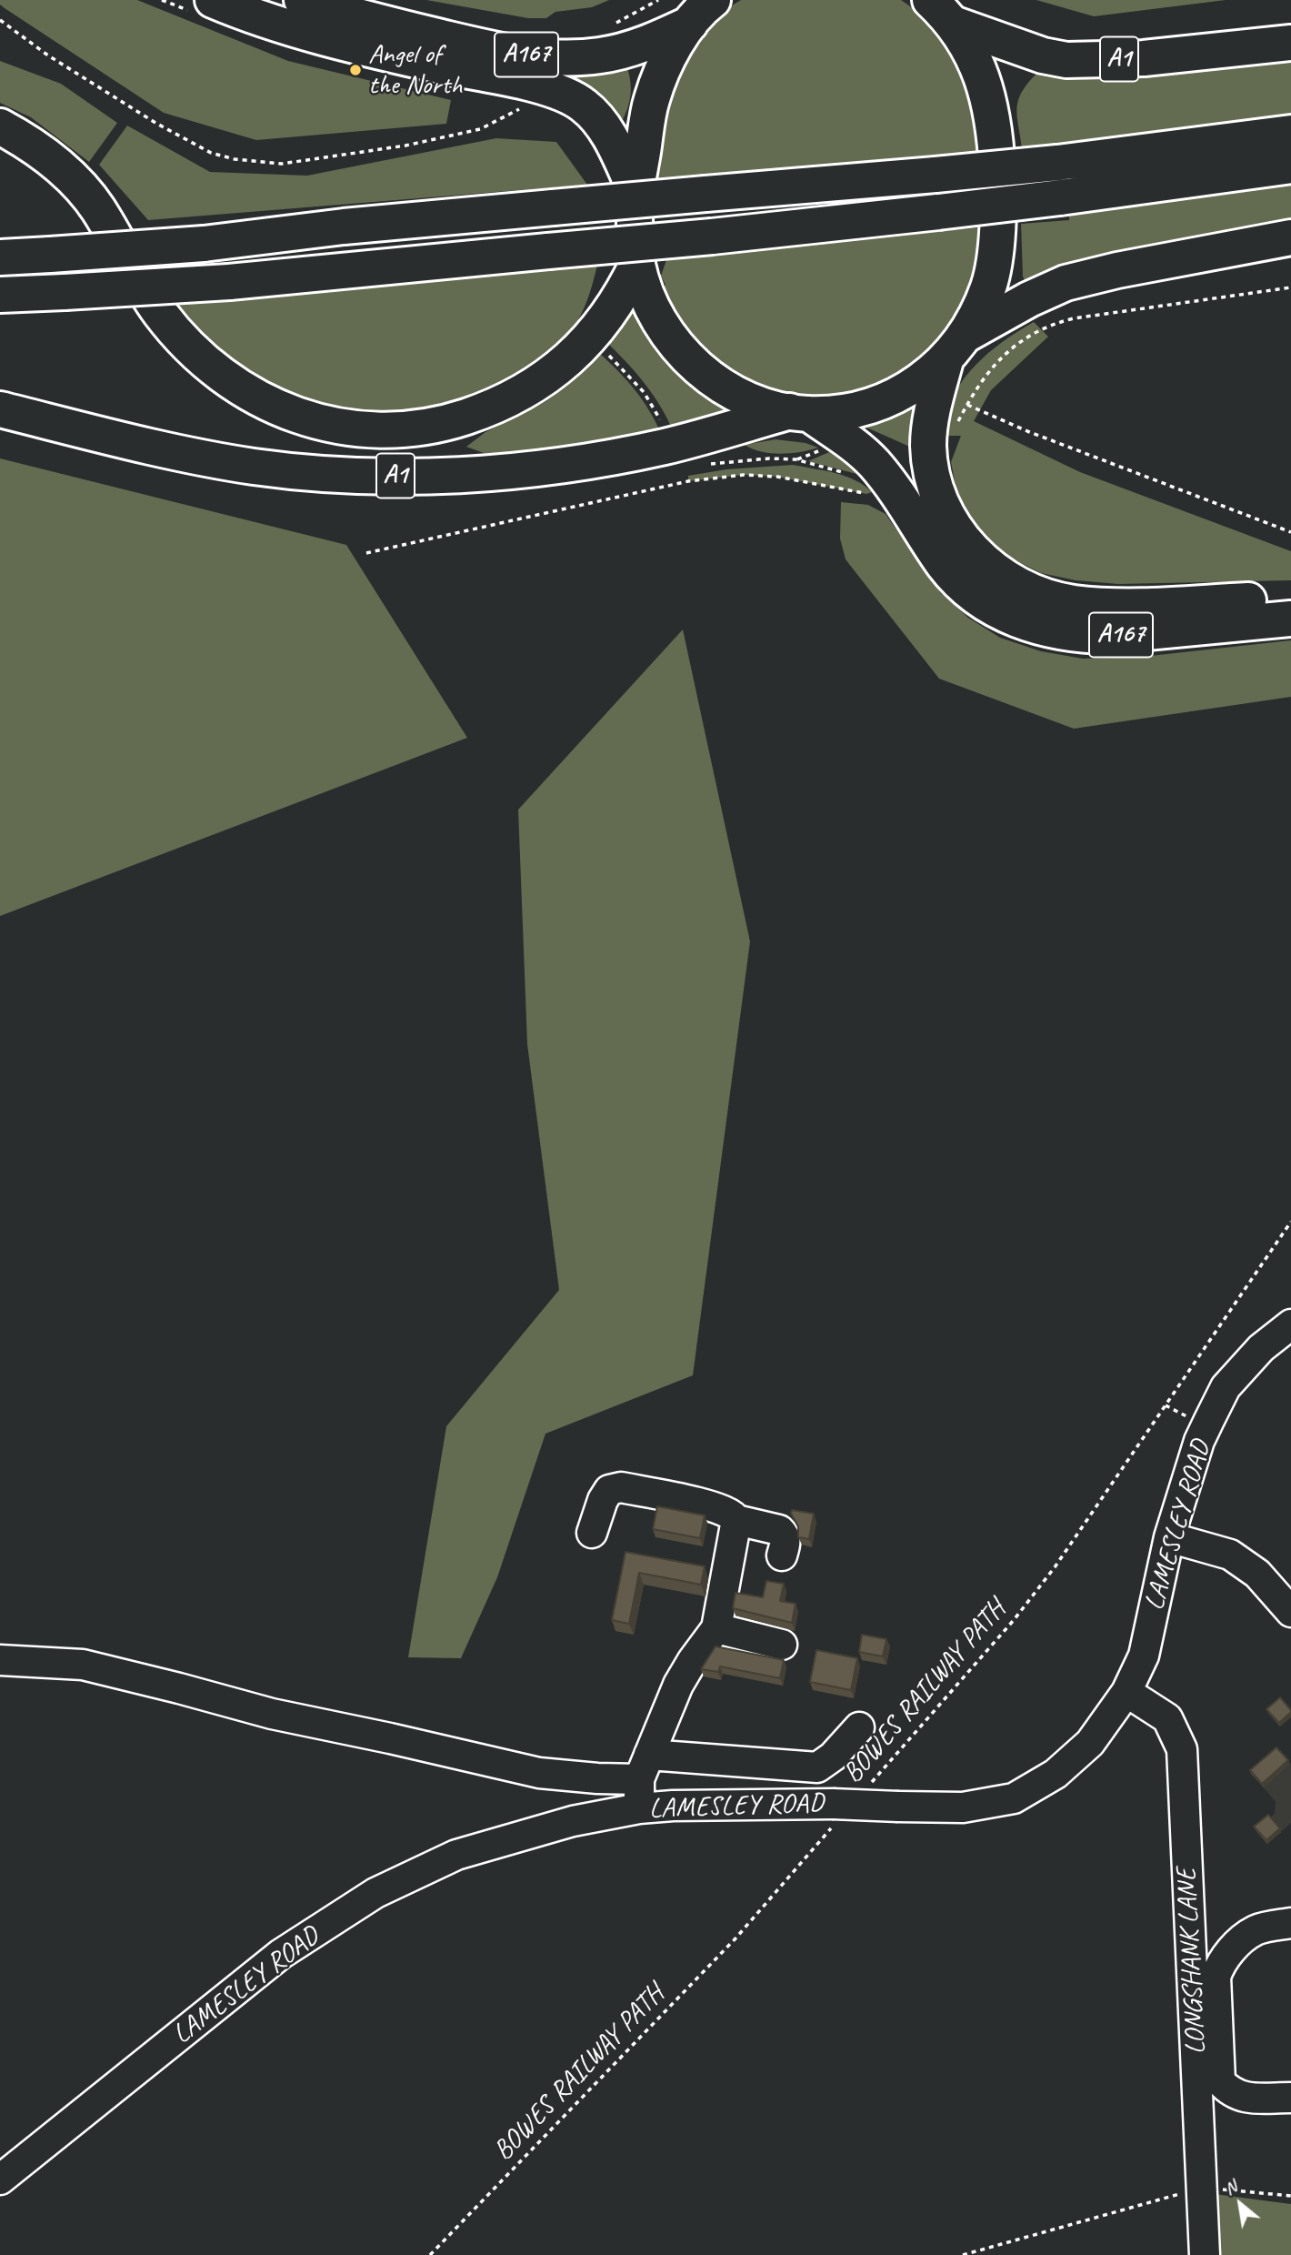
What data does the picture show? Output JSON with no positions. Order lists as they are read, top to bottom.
{
  "streets": {
    "main road": ["A167", "A1"],
    "street": ["LAMESLEY ROAD", "LONGSHANK LANE"],
    "path": ["BOWES RAILWAY PATH"]
  },
  "crossings": [
    ["A167", "A1"],
    ["LAMESLEY ROAD", "BOWES RAILWAY PATH"],
    ["LAMESLEY ROAD", "LONGSHANK LANE"]
  ],
  "places": ["Angel of the North"],
  "north": "top left"
}
